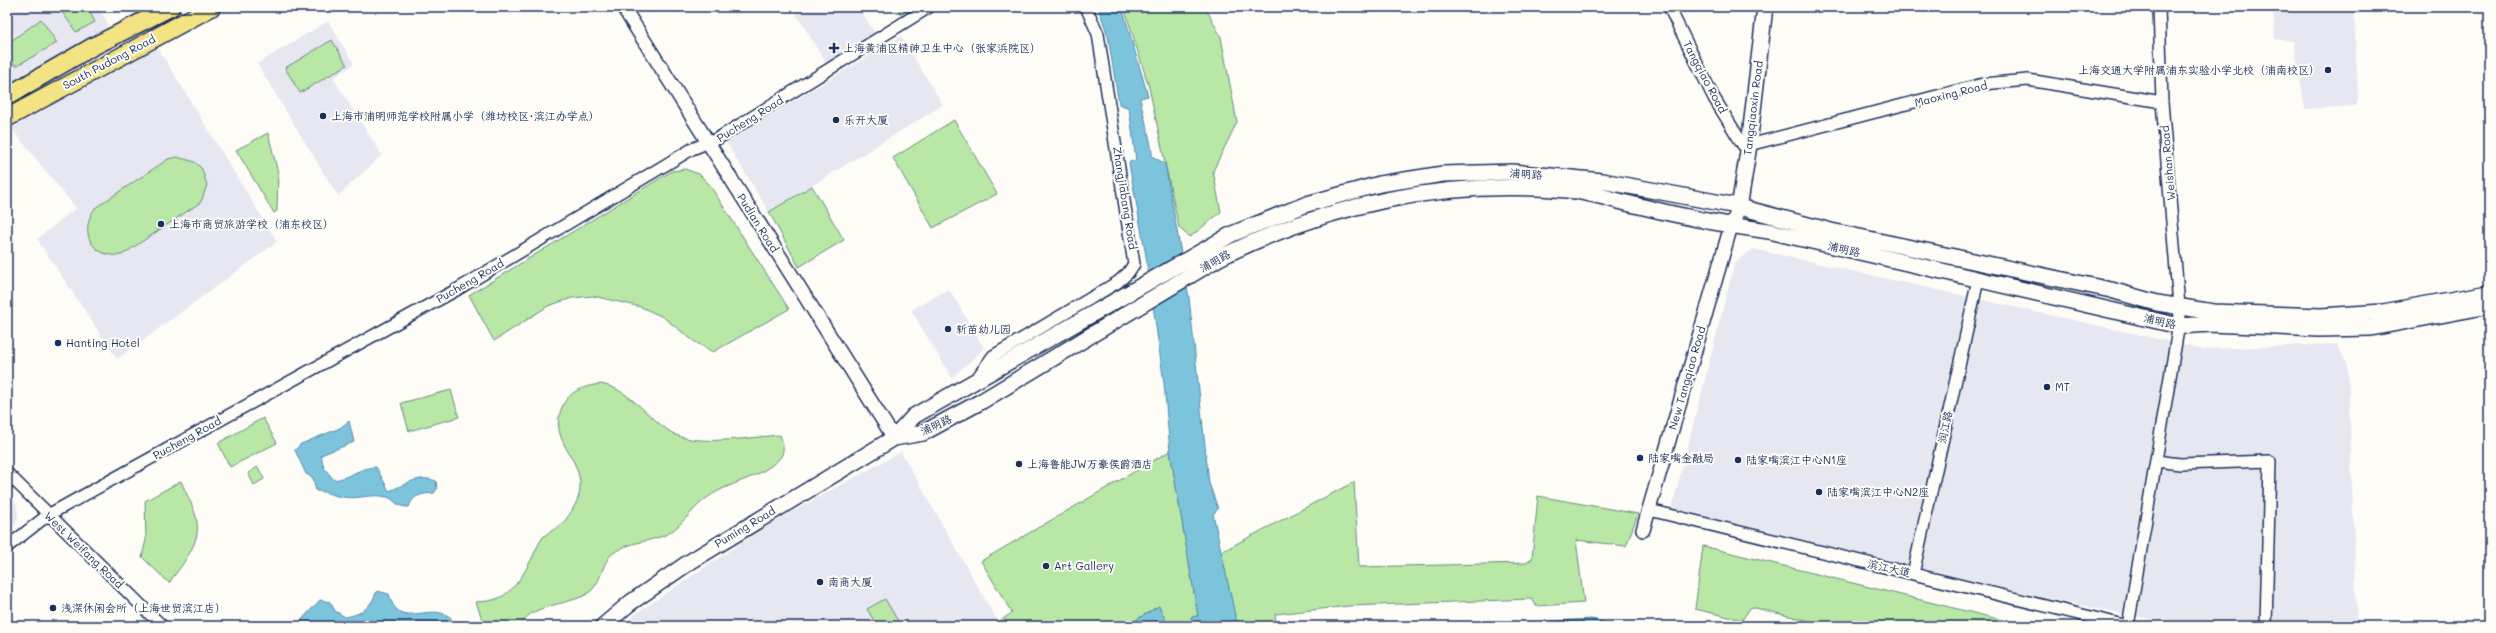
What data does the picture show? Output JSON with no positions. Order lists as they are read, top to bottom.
{
  "streets": {
    "main road": [
      "South Pudong Road",
      "Tangqiaoxin Road",
      "浦明路",
      "New Tangqiao Road",
      "Puming Road"
    ],
    "street": [
      "Tangqiao Road",
      "Maoxing Road",
      "Pucheng Road",
      "Weishan Road",
      "Zhangjiabang Road",
      "Pudian Road",
      "润江路",
      "West Weifang Road",
      "滨江大道"
    ]
  },
  "crossings": [
    ["Tangqiao Road", "Maoxing Road"],
    ["Tangqiao Road", "Tangqiaoxin Road"],
    ["Tangqiao Road", "New Tangqiao Road"],
    ["Maoxing Road", "Tangqiaoxin Road"],
    ["Maoxing Road", "Weishan Road"],
    ["Maoxing Road", "New Tangqiao Road"],
    ["Tangqiaoxin Road", "New Tangqiao Road"],
    ["Pucheng Road", "Pudian Road"],
    ["Pucheng Road", "West Weifang Road"],
    ["Weishan Road", "浦明路"],
    ["Weishan Road", "滨江大道"],
    ["浦明路", "Zhangjiabang Road"],
    ["浦明路", "Pudian Road"],
    ["浦明路", "New Tangqiao Road"],
    ["浦明路", "润江路"],
    ["浦明路", "Puming Road"],
    ["Pudian Road", "Puming Road"],
    ["New Tangqiao Road", "滨江大道"],
    ["润江路", "滨江大道"]
  ],
  "places": {
    "health": ["上海黄浦区精神卫生中心（张家浜院区）"],
    "other": [
      "上海交通大学附属浦东实验小学北校（浦南校区）",
      "上海市浦明师范学校附属小学（潍坊校区·滨江办学点）",
      "乐开大厦",
      "上海市商贸旅游学校（浦东校区）",
      "新苗幼儿园",
      "Hanting Hotel",
      "MT",
      "陆家嘴金融局",
      "陆家嘴滨江中心N1座",
      "上海鲁能JW万豪侯爵酒店",
      "陆家嘴滨江中心N2座",
      "Art Gallery",
      "南商大厦",
      "浅深休闲会所（上海世贸滨江店）"
    ]
  }
}
